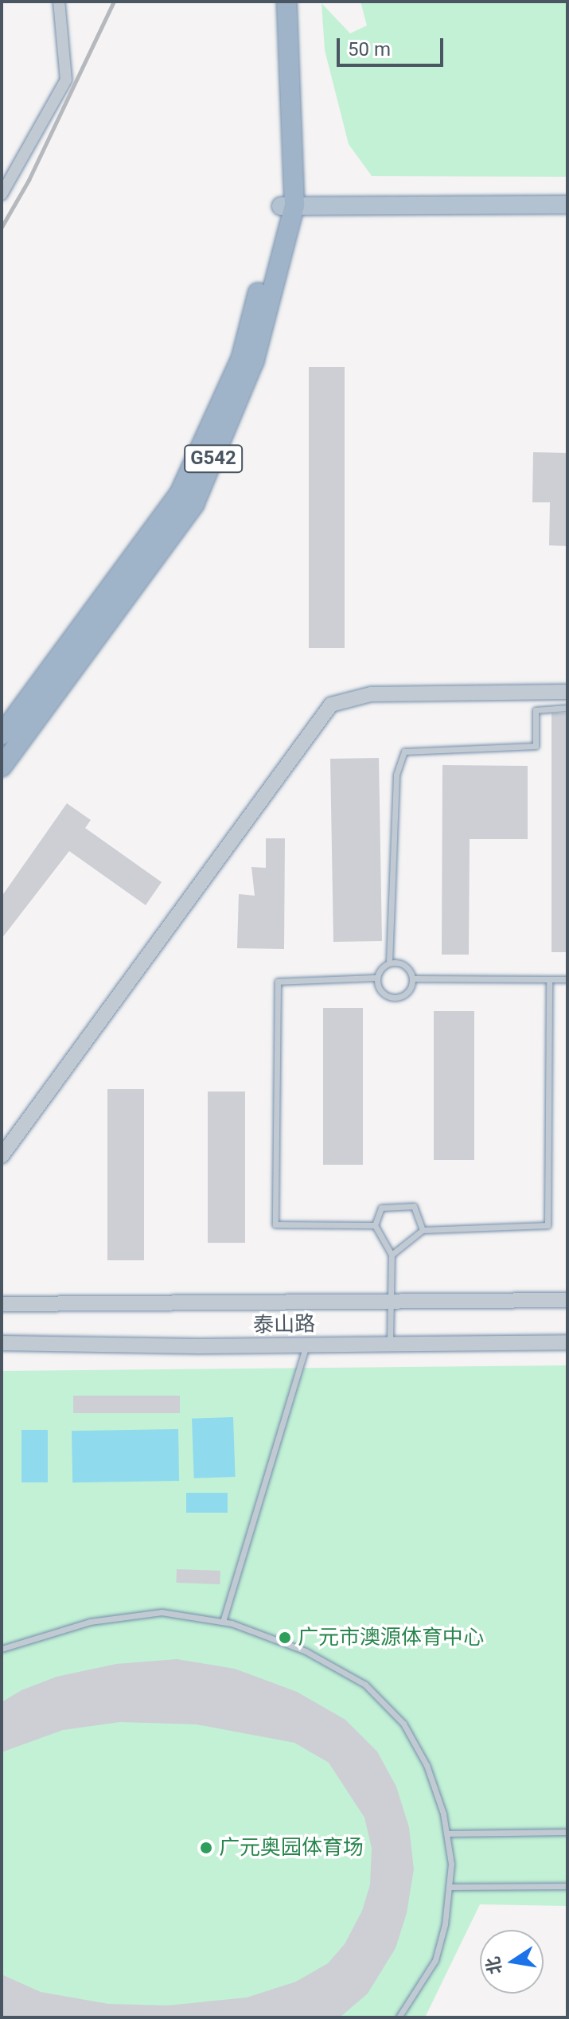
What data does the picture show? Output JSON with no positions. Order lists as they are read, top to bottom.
{
  "streets": {
    "highway": ["G542"],
    "street": ["泰山路"]
  },
  "places": ["广元市澳源体育中心", "广元奥园体育场"],
  "scale_bar": "50 m",
  "north": "left"
}
